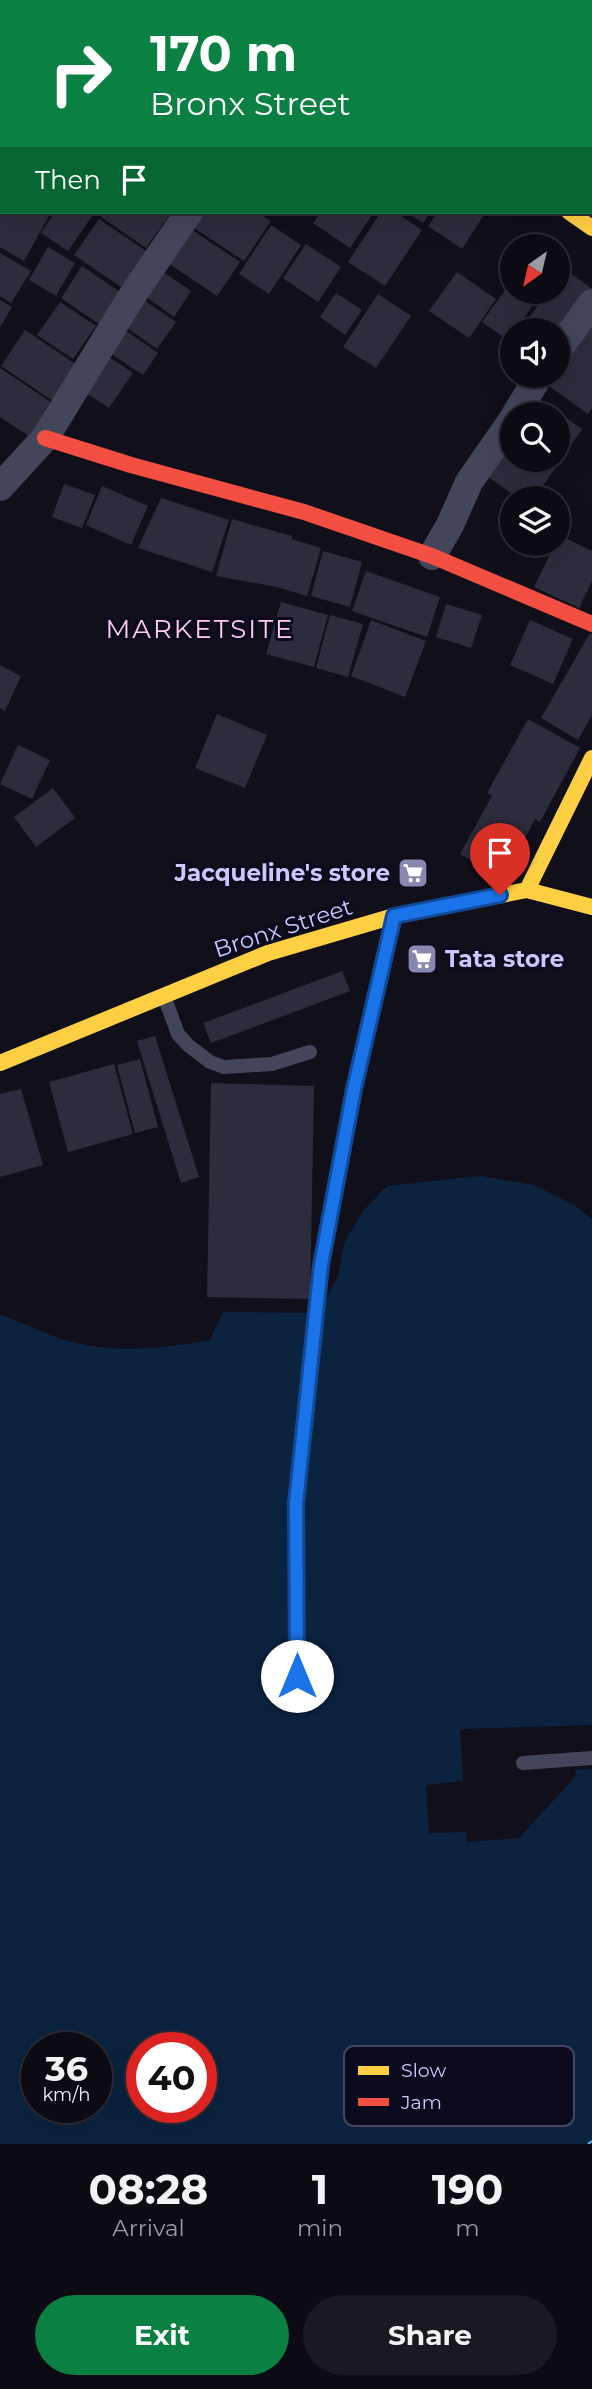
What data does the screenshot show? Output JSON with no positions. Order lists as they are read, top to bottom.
{
  "streets": {
    "street": ["Bronx Street"]
  },
  "districts": ["MARKETSITE"],
  "places": {
    "supermarket": ["Jacqueline's store", "Tata store"]
  },
  "legend": ["Slow", "Jam"],
  "north": "bottom left",
  "page": {
    "turn": ["170 m", "Bronx Street"],
    "then": "Then",
    "speed": "36 km/h",
    "limit": "40",
    "eta": [
      "08:28",
      "Arrival",
      "1",
      "min",
      "190",
      "m"
    ],
    "buttons": ["Exit", "Share"]
  }
}
